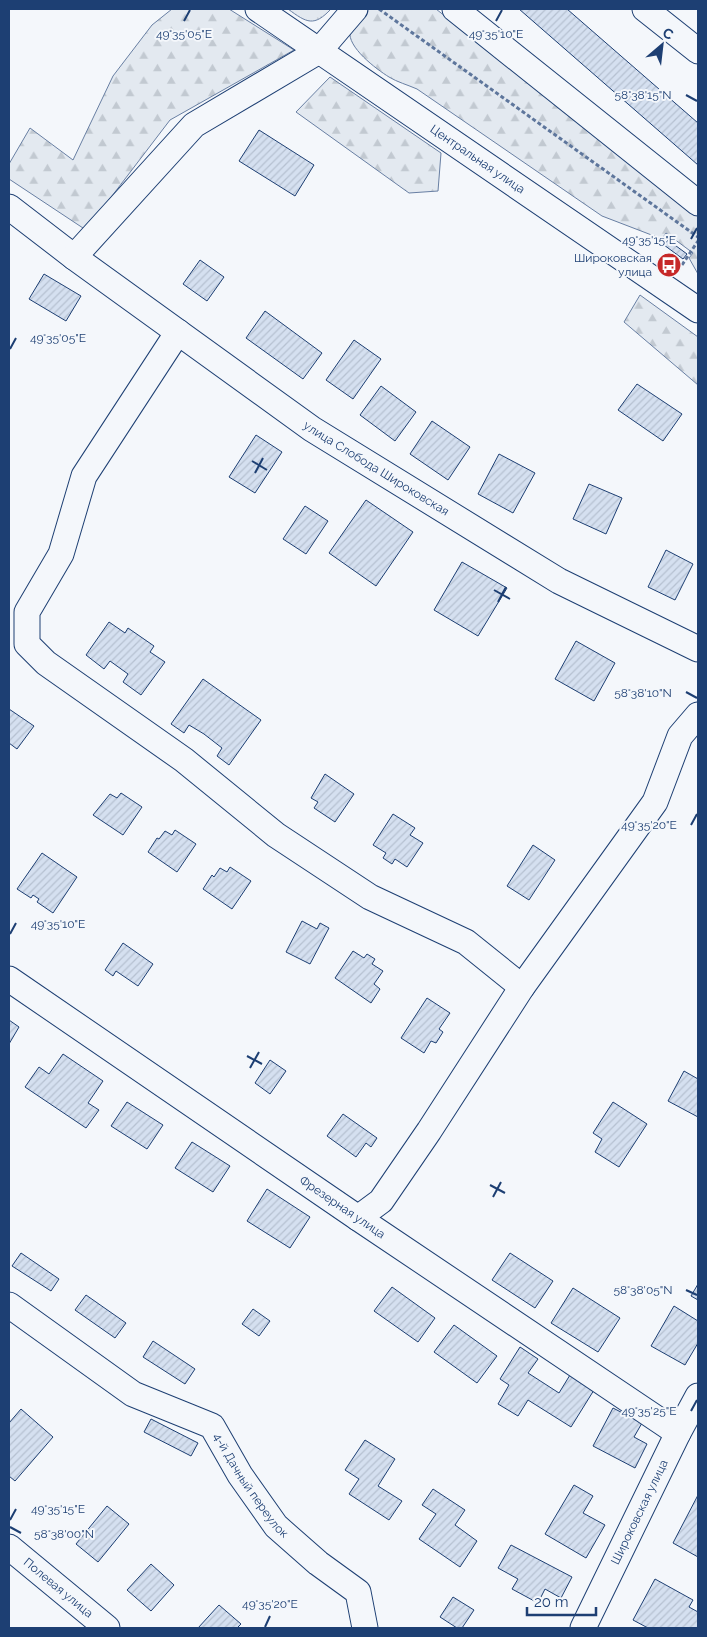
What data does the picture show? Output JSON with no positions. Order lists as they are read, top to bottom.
{
  "streets": {
    "street": [
      "Центральная улица",
      "улица Слобода Широковская",
      "Фрезерная улица",
      "4-й Дачный переулок",
      "Широковская улица",
      "Полевая улица"
    ]
  },
  "crossings": [
    ["Фрезерная улица", "Широковская улица"]
  ],
  "places": {
    "bus stop": ["Широковская улица"]
  },
  "scale_bar": "20 m",
  "north": "top right",
  "coordinates": [
    "49°35'05\"E",
    "49°35'10\"E",
    "58°38'15\"N",
    "49°35'15\"E",
    "58°38'10\"N",
    "49°35'20\"E",
    "58°38'05\"N",
    "49°35'25\"E",
    "58°38'00\"N"
  ]
}
